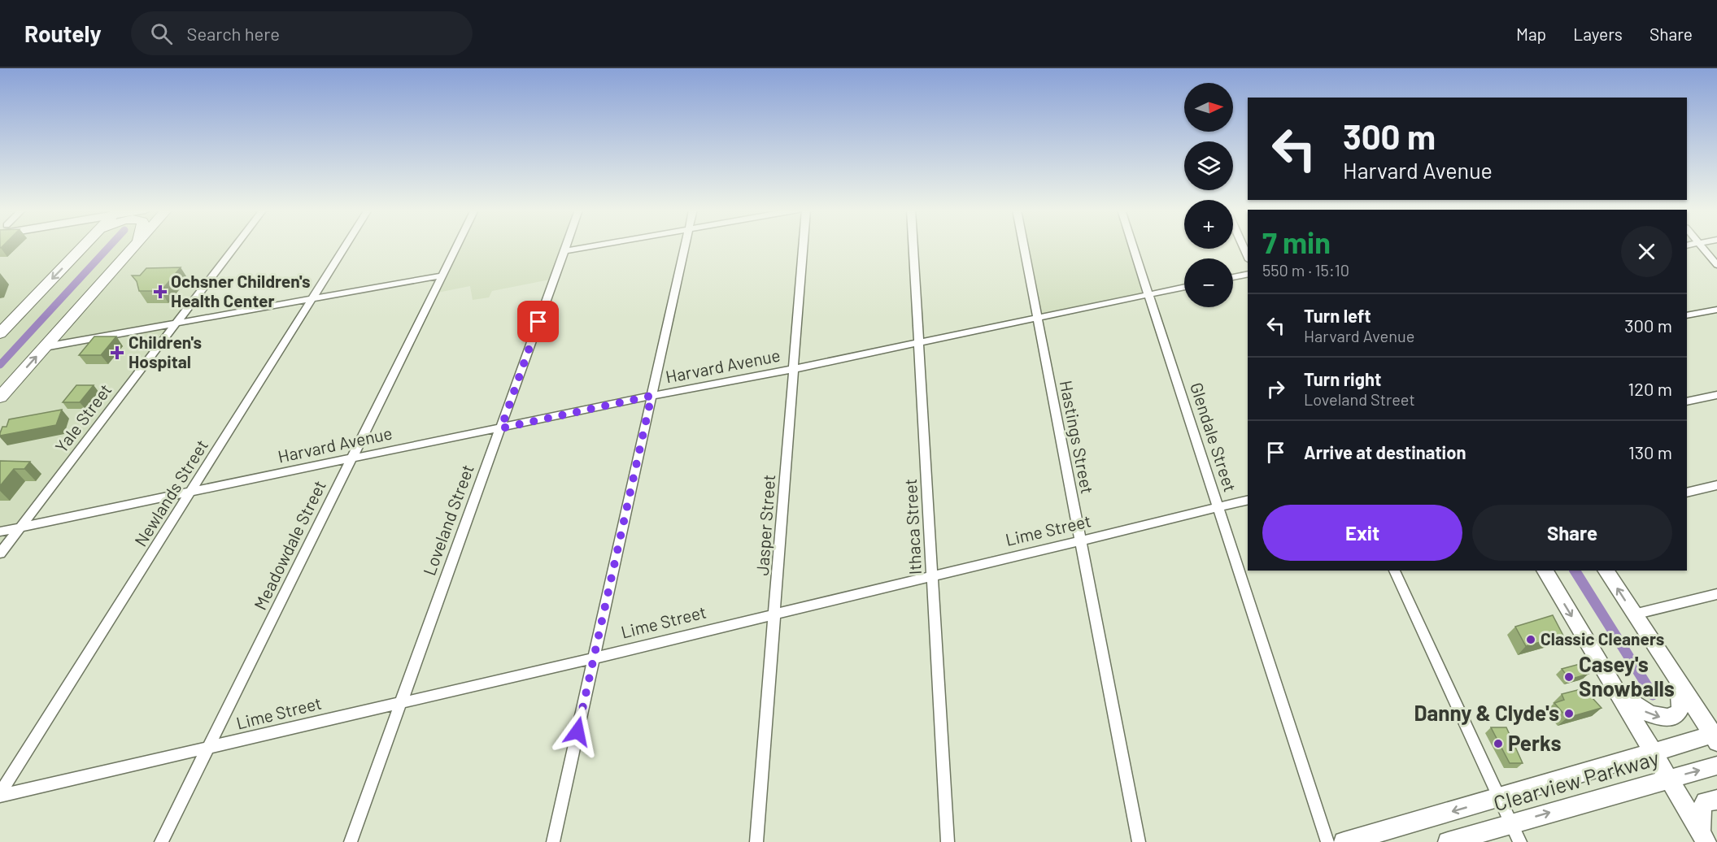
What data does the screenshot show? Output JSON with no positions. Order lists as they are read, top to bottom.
{
  "streets": {
    "main road": ["Clearview Parkway"],
    "street": [
      "Harvard Avenue",
      "Yale Street",
      "Hastings Street",
      "Glendale Street",
      "Newlands Street",
      "Loveland Street",
      "Jasper Street",
      "Ithaca Street",
      "Lime Street",
      "Meadowdale Street"
    ]
  },
  "crossings": [
    ["Harvard Avenue", "Yale Street"],
    ["Harvard Avenue", "Hastings Street"],
    ["Harvard Avenue", "Glendale Street"],
    ["Harvard Avenue", "Newlands Street"],
    ["Harvard Avenue", "Loveland Street"],
    ["Harvard Avenue", "Jasper Street"],
    ["Harvard Avenue", "Ithaca Street"],
    ["Harvard Avenue", "Meadowdale Street"],
    ["Hastings Street", "Lime Street"],
    ["Glendale Street", "Lime Street"],
    ["Newlands Street", "Lime Street"],
    ["Loveland Street", "Lime Street"],
    ["Jasper Street", "Lime Street"],
    ["Ithaca Street", "Lime Street"],
    ["Lime Street", "Meadowdale Street"]
  ],
  "places": {
    "health": ["Ochsner Children's Health Center", "Children's Hospital"],
    "other": [
      "Classic Cleaners",
      "Casey's Snowballs",
      "Danny & Clyde's",
      "Perks"
    ]
  },
  "north": "right",
  "page": {
    "header": "Routely",
    "search": "Search here",
    "nav": ["Map", "Layers", "Share"],
    "map_buttons": ["+", "−"],
    "turn": ["300 m", "Harvard Avenue"],
    "heading": ["7 min", "550 m · 15:10"],
    "list": [
      {
        "name": "Turn left",
        "note": "Harvard Avenue",
        "value": "300 m"
      },
      {
        "name": "Turn right",
        "note": "Loveland Street",
        "value": "120 m"
      },
      {
        "name": "Arrive at destination",
        "value": "130 m"
      }
    ],
    "buttons": ["Exit", "Share"]
  }
}
